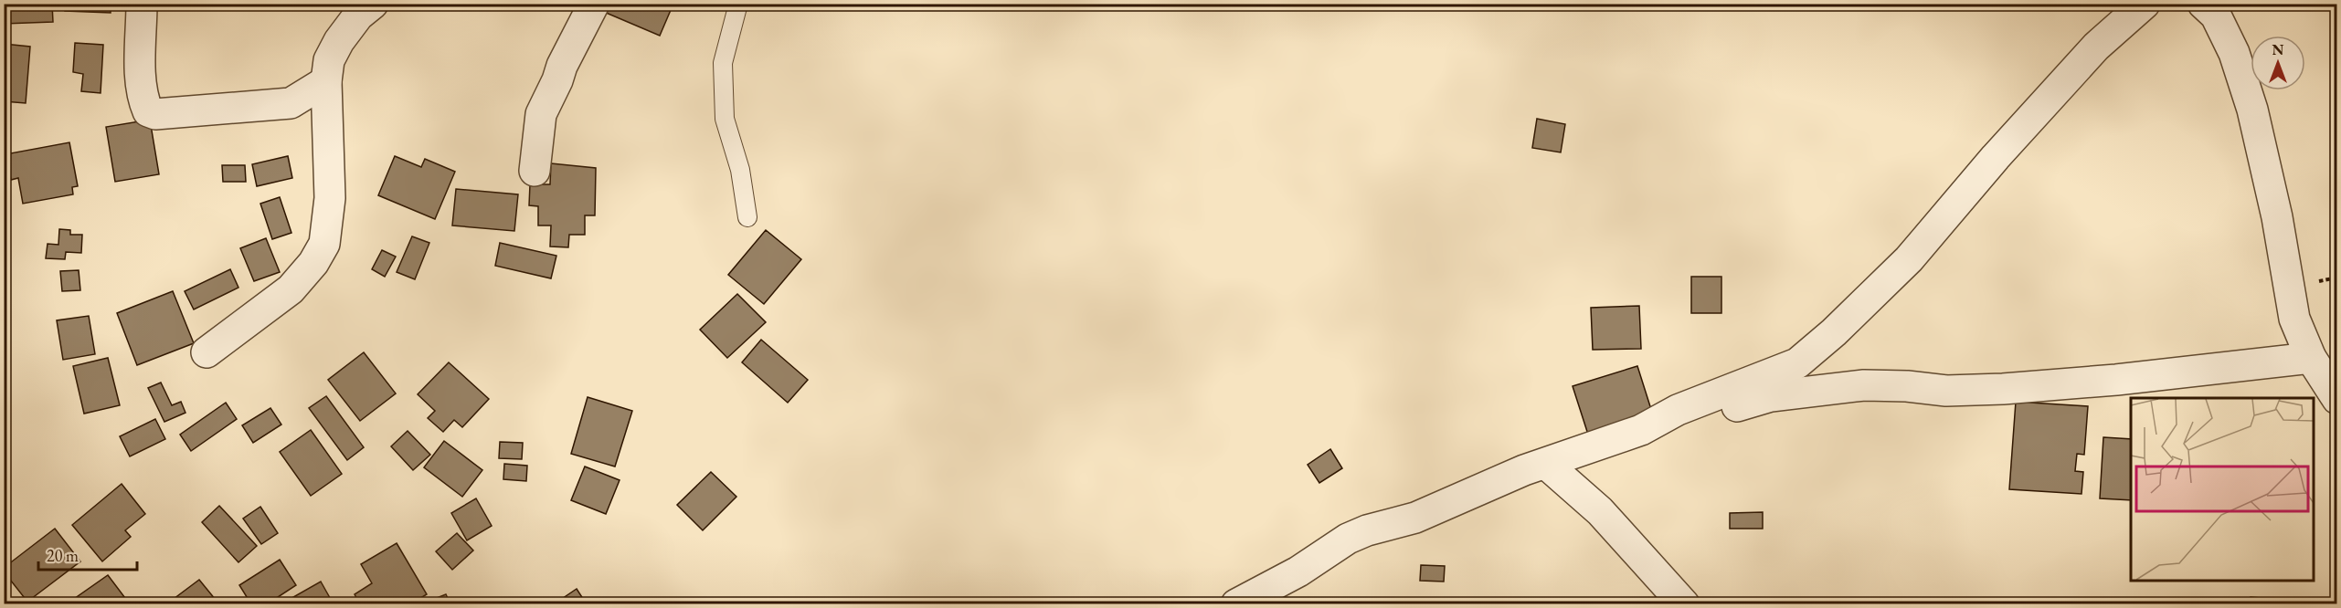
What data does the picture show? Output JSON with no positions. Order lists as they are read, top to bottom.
{
  "scale_bar": "20 m",
  "north": "top"
}
